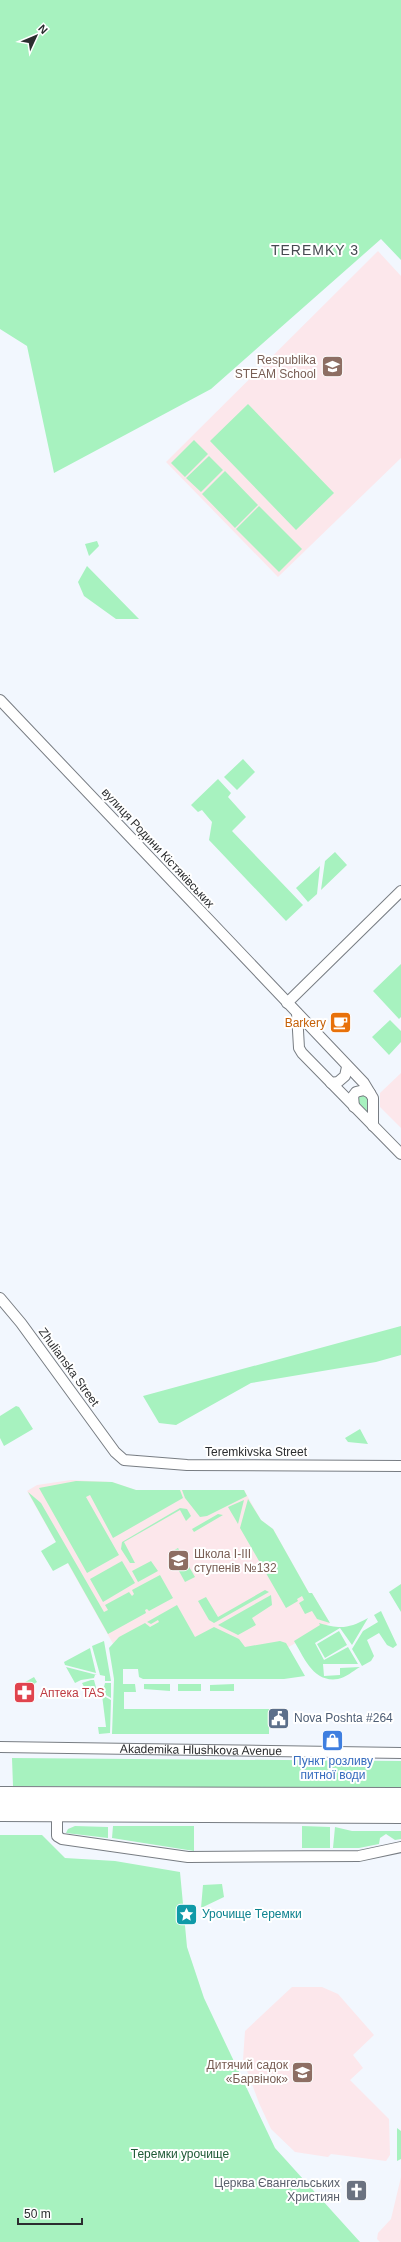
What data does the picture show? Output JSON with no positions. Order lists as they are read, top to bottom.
{
  "streets": {
    "street": [
      "вулиця Родини Кістяківських",
      "Zhulianska Street",
      "Teremkivska Street",
      "Akademika Hlushkova Avenue"
    ]
  },
  "crossings": [
    ["Zhulianska Street", "Teremkivska Street"]
  ],
  "districts": ["TEREMKY 3"],
  "parks": ["Теремки урочище"],
  "places": {
    "school or university": ["Respublika STEAM School", "Школа І-ІІІ ступенів №132", "Дитячий садок «Барвінок»"],
    "cafe": ["Barkery"],
    "pharmacy": ["Аптека TAS"],
    "public building": ["Nova Poshta #264"],
    "shop": ["Пункт розливу питної води"],
    "place": ["Урочище Теремки"],
    "church": ["Церква Євангельських Християн"]
  },
  "scale_bar": "50 m",
  "north": "top right"
}
